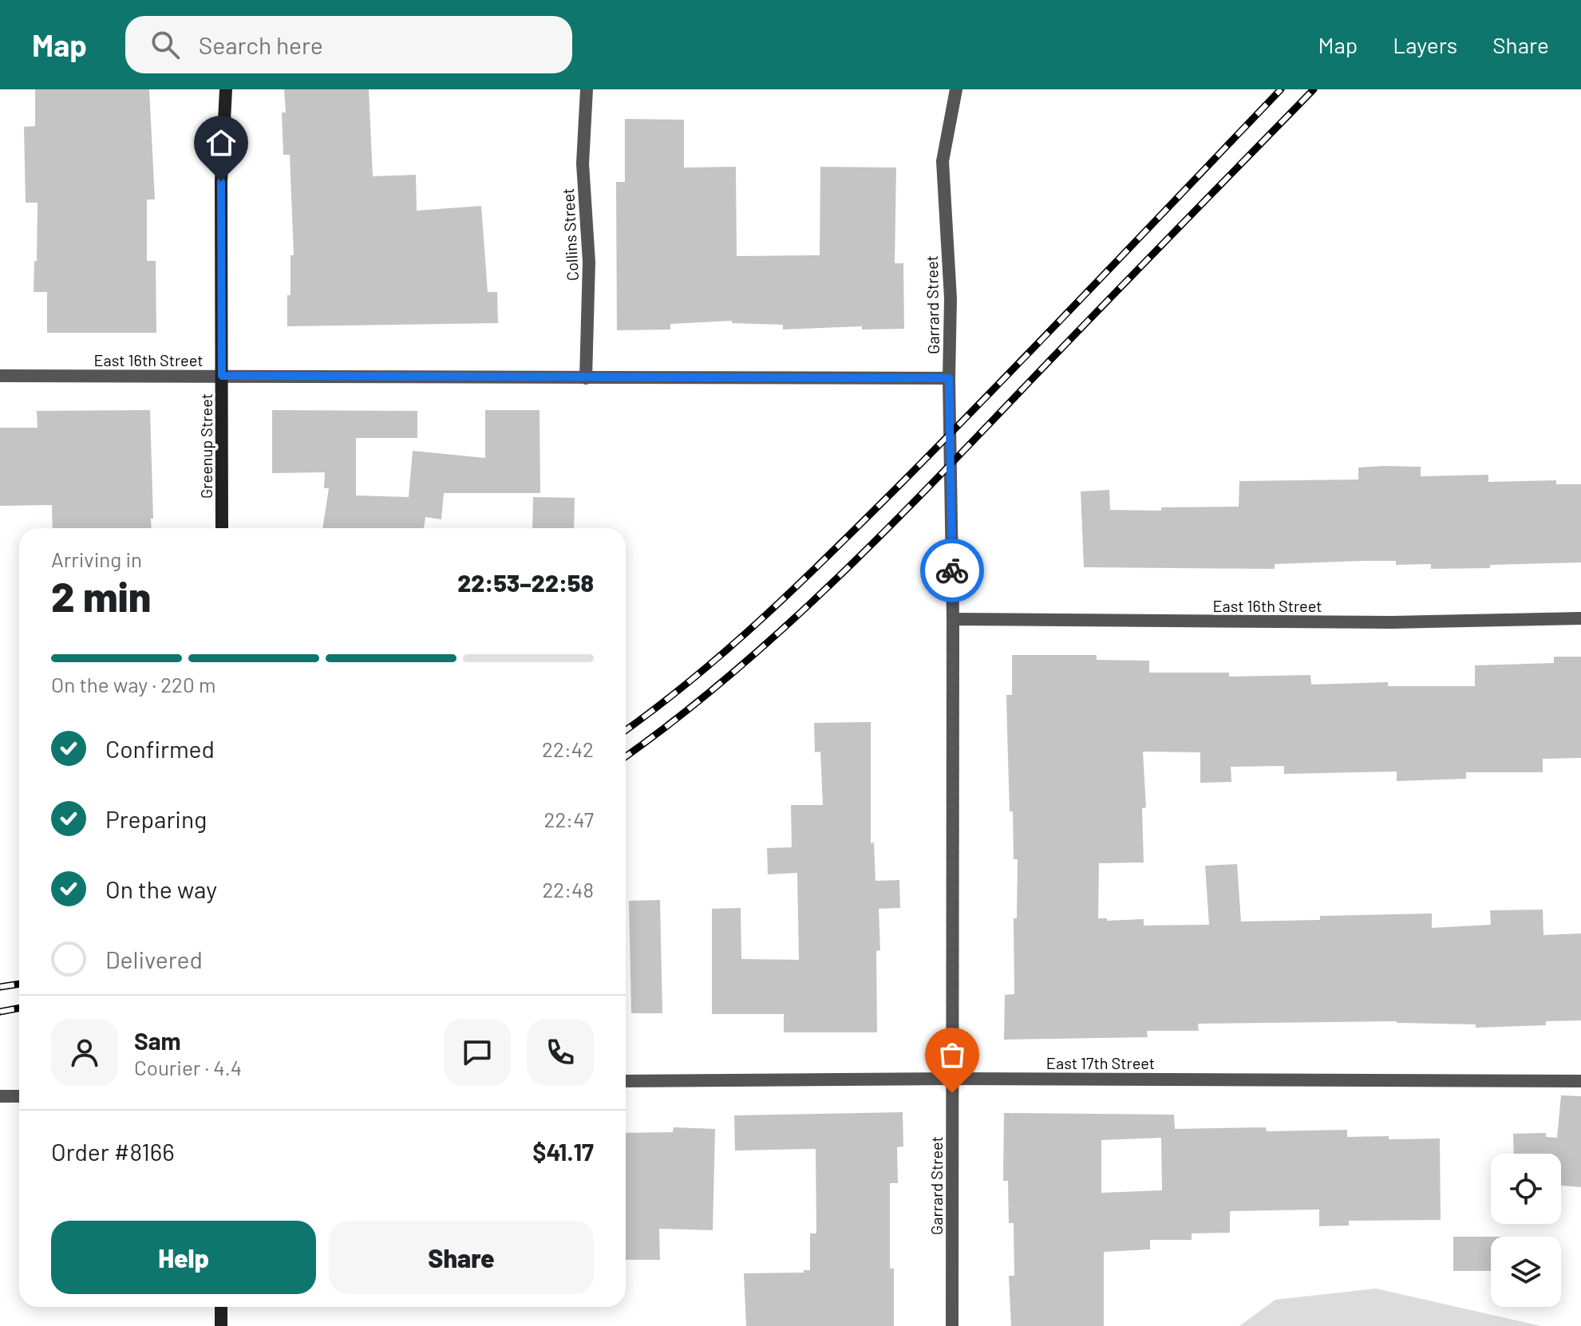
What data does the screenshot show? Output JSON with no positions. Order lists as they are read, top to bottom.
{
  "streets": {
    "main road": ["Greenup Street"],
    "street": [
      "Collins Street",
      "Garrard Street",
      "East 16th Street",
      "East 17th Street"
    ]
  },
  "crossings": [
    ["Collins Street", "East 16th Street"],
    ["Garrard Street", "East 16th Street"],
    ["Garrard Street", "East 17th Street"],
    ["East 16th Street", "Greenup Street"]
  ],
  "page": {
    "header": "Map",
    "search": "Search here",
    "nav": ["Map", "Layers", "Share"],
    "heading": ["2 min", "Arriving in", "22:53–22:58"],
    "panel": [
      "Sam",
      "Courier · 4.4",
      "Order #8166",
      "$41.17"
    ],
    "bar": "On the way · 220 m",
    "list": [
      ["Confirmed", "22:42"],
      ["Preparing", "22:47"],
      ["On the way", "22:48"],
      "Delivered"
    ],
    "buttons": ["Help", "Share"]
  }
}
